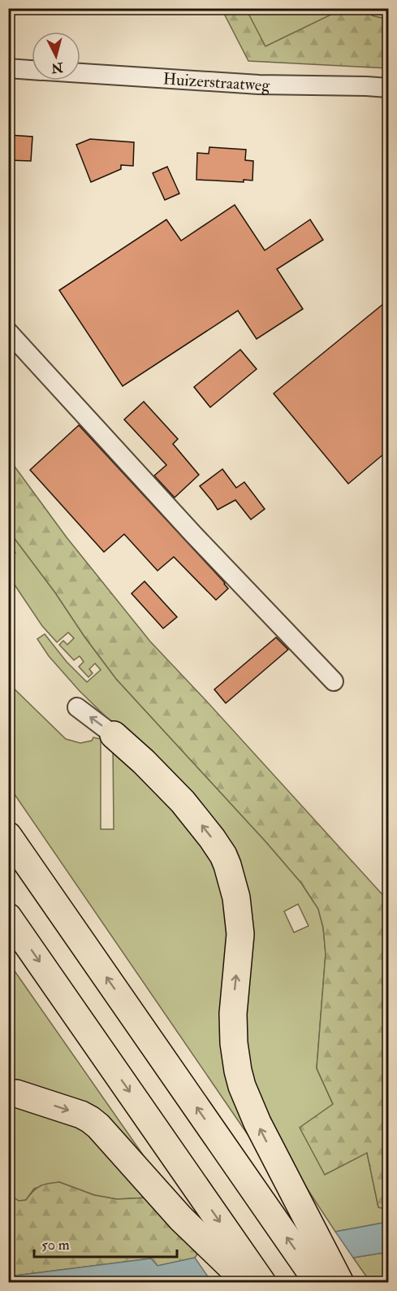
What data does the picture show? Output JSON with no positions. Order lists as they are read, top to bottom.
{
  "streets": {
    "street": ["Huizerstraatweg"]
  },
  "scale_bar": "50 m",
  "north": "bottom"
}
